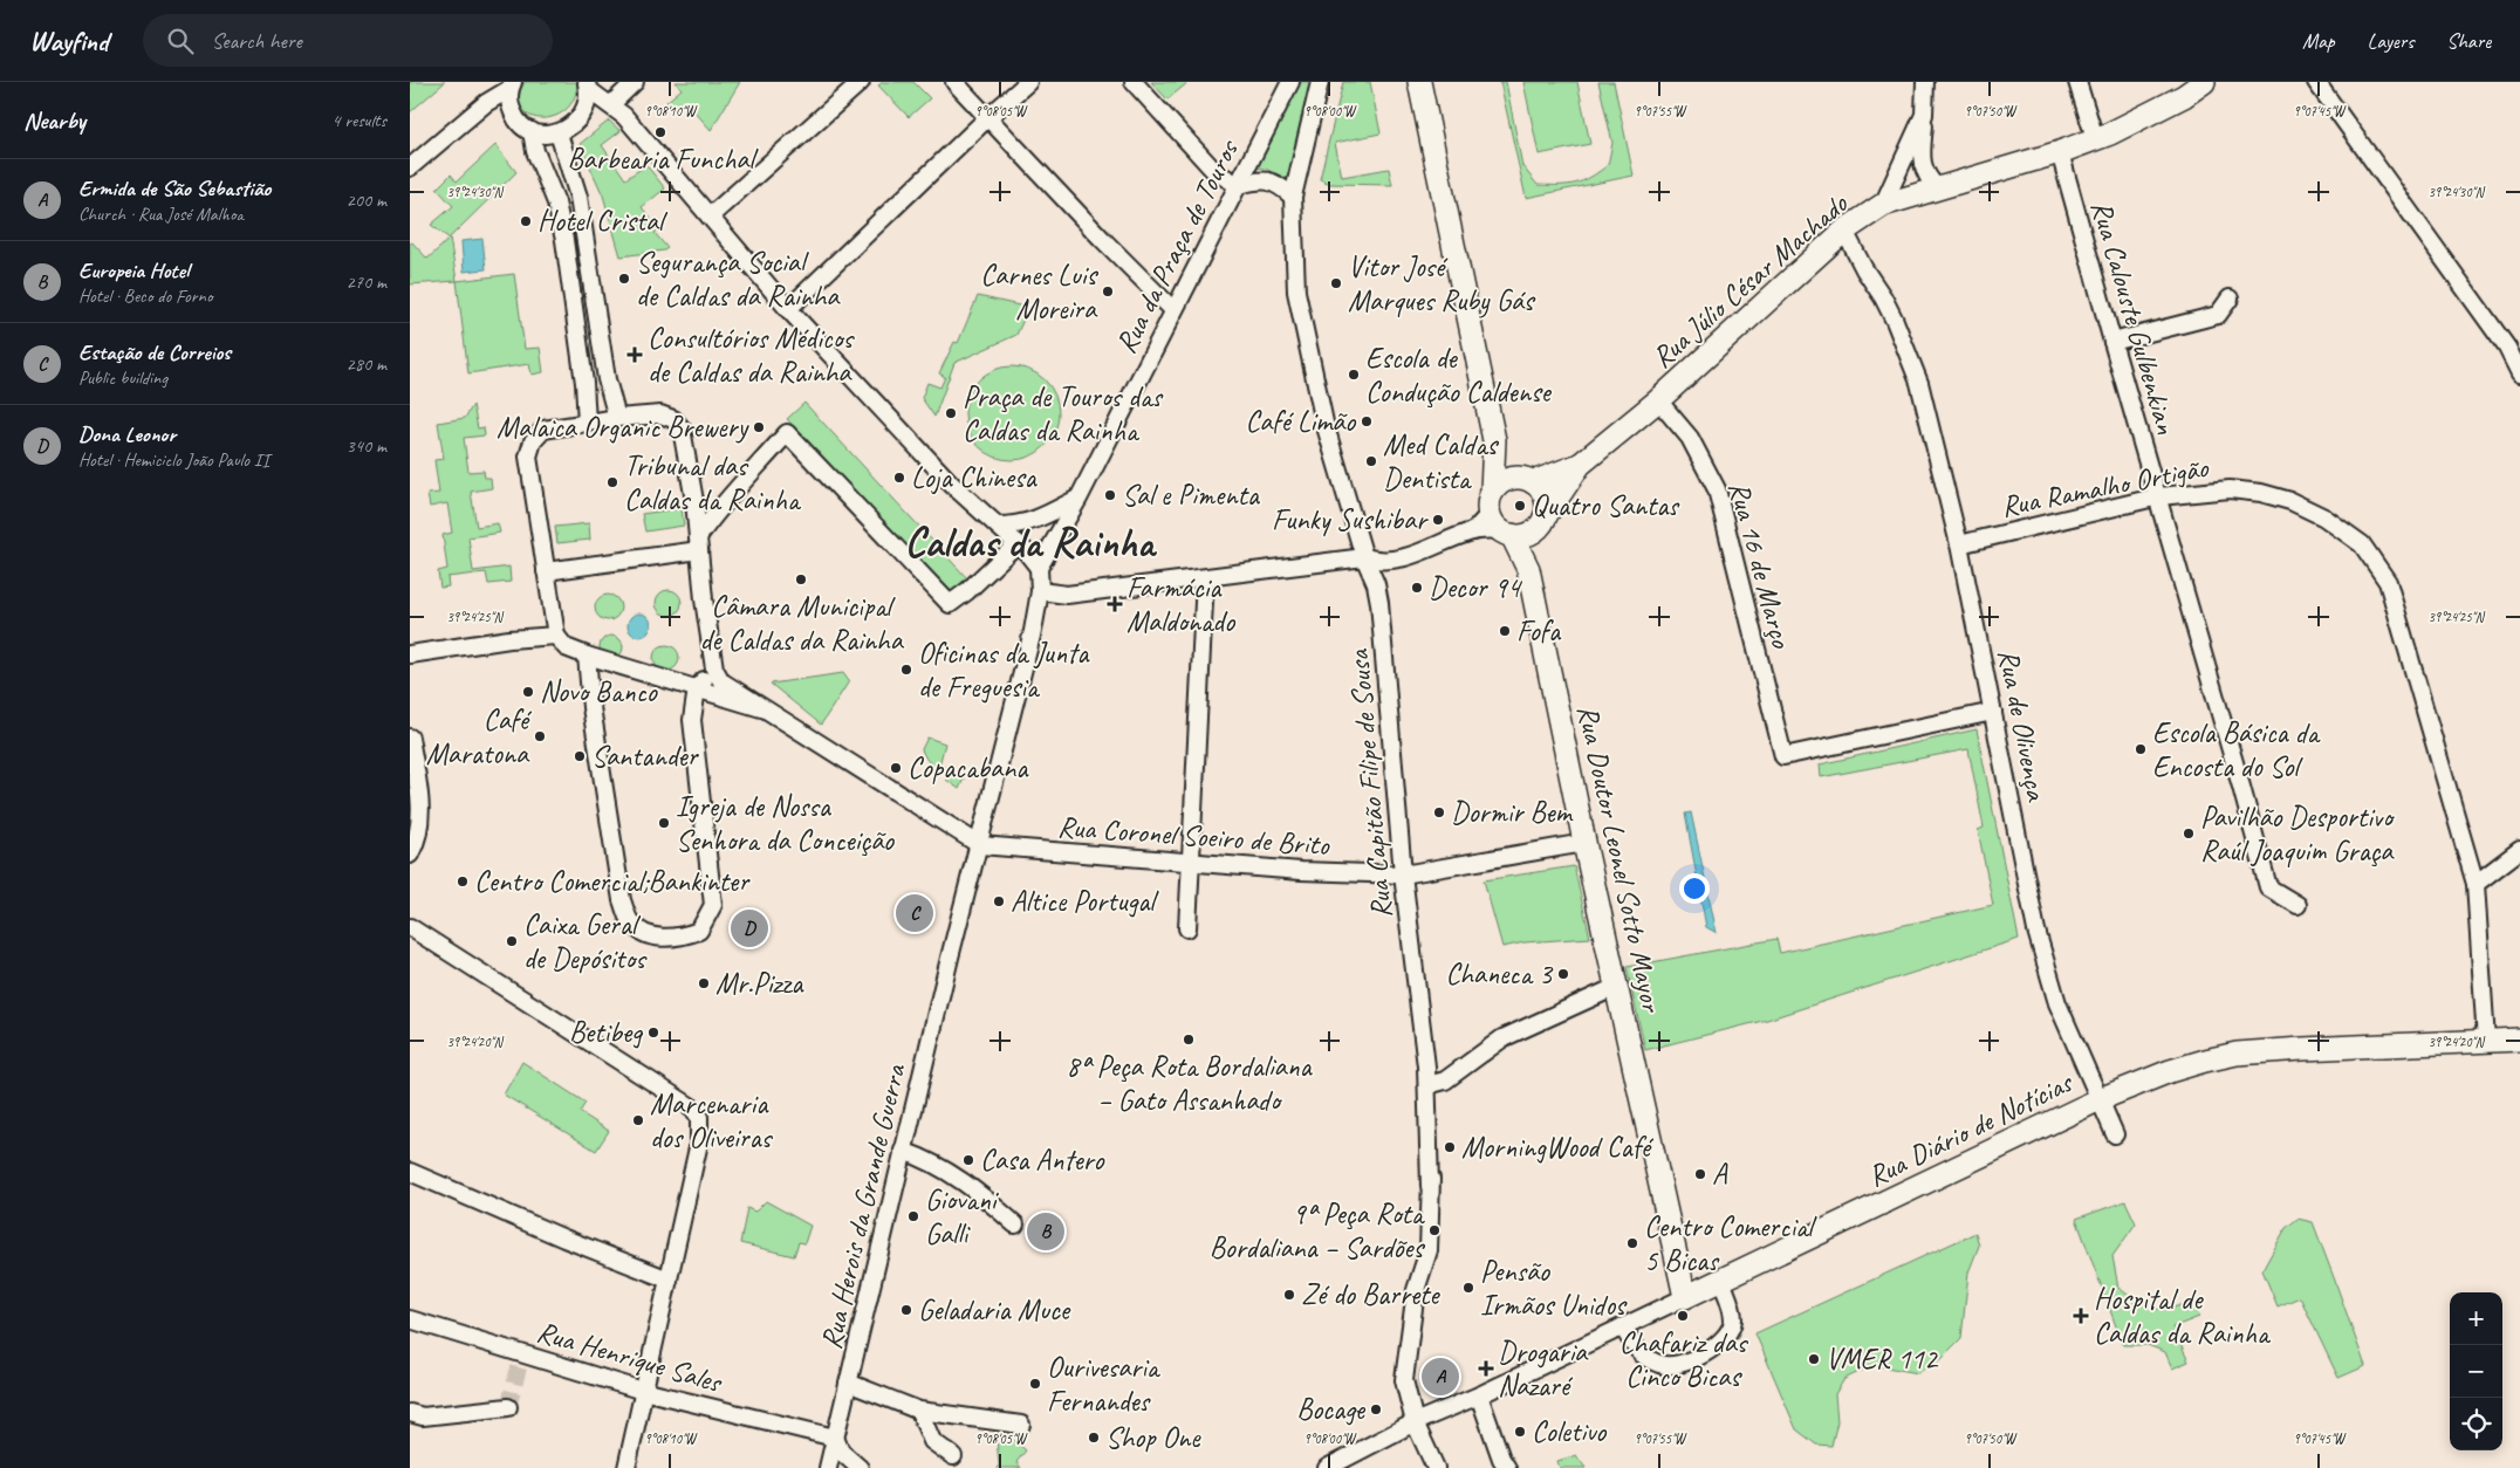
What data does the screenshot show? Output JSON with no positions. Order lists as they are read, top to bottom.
{
  "streets": {
    "main road": ["Rua Júlio César Machado", "Rua Doutor Leonel Sotto Mayor", "Rua Diário de Notícias"],
    "street": [
      "Rua da Praça de Touros",
      "Rua Calouste Gulbenkian",
      "Rua Ramalho Ortigão",
      "Rua 16 de Março",
      "Rua de Olivença",
      "Rua Capitão Filipe de Sousa",
      "Rua Coronel Soeiro de Brito",
      "Rua Herois da Grande Guerra",
      "Rua Henrique Sales"
    ]
  },
  "crossings": [
    ["Rua da Praça de Touros", "Rua Herois da Grande Guerra"],
    ["Rua Júlio César Machado", "Rua 16 de Março"],
    ["Rua Júlio César Machado", "Rua de Olivença"],
    ["Rua Calouste Gulbenkian", "Rua Ramalho Ortigão"],
    ["Rua Ramalho Ortigão", "Rua de Olivença"],
    ["Rua Ramalho Ortigão", "Rua Diário de Notícias"],
    ["Rua 16 de Março", "Rua de Olivença"],
    ["Rua de Olivença", "Rua Diário de Notícias"],
    ["Rua Capitão Filipe de Sousa", "Rua Coronel Soeiro de Brito"],
    ["Rua Capitão Filipe de Sousa", "Rua Diário de Notícias"],
    ["Rua Coronel Soeiro de Brito", "Rua Doutor Leonel Sotto Mayor"],
    ["Rua Coronel Soeiro de Brito", "Rua Herois da Grande Guerra"],
    ["Rua Doutor Leonel Sotto Mayor", "Rua Diário de Notícias"],
    ["Rua Herois da Grande Guerra", "Rua Henrique Sales"]
  ],
  "districts": ["Caldas da Rainha"],
  "places": {
    "other": [
      "Barbearia Funchal",
      "Hotel Cristal",
      "Segurança Social de Caldas da Rainha",
      "Vitor José Marques Ruby Gás",
      "Carnes Luis Moreira",
      "Escola de Condução Caldense",
      "Praça de Touros das Caldas da Rainha",
      "Café Limão",
      "Malaica Organic Brewery",
      "Med Caldas Dentista",
      "Loja Chinesa",
      "Tribunal das Caldas da Rainha",
      "Sal e Pimenta",
      "Quatro Santas",
      "Funky Sushibar",
      "Câmara Municipal de Caldas da Rainha",
      "Decor 94",
      "Fofa",
      "Oficinas da Junta de Freguesia",
      "Novo Banco",
      "Café Maratona",
      "Escola Básica da Encosta do Sol",
      "Santander",
      "Copacabana",
      "Dormir Bem",
      "Igreja de Nossa Senhora da Conceição",
      "Pavilhão Desportivo Raúl Joaquim Graça",
      "Centro Comercial;Bankinter",
      "Altice Portugal",
      "Caixa Geral de Depósitos",
      "Chaneca 3",
      "Mr.Pizza",
      "Betibeg",
      "8ª Peça Rota Bordaliana – Gato Assanhado",
      "Marcenaria dos Oliveiras",
      "MorningWood Café",
      "Casa Antero",
      "A",
      "Giovani Galli",
      "9ª Peça Rota Bordaliana – Sardões",
      "Centro Comercial 5 Bicas",
      "Pensão Irmãos Unidos",
      "Zé do Barrete",
      "Geladaria Muce",
      "Chafariz das Cinco Bicas",
      "VMER 112",
      "Ourivesaria Fernandes",
      "Bocage",
      "Coletivo",
      "Shop One"
    ],
    "health": [
      "Consultórios Médicos de Caldas da Rainha",
      "Farmácia Maldonado",
      "Hospital de Caldas da Rainha",
      "Drogaria Nazaré"
    ]
  },
  "page": {
    "header": "Wayfind",
    "search": "Search here",
    "nav": ["Map", "Layers", "Share"],
    "heading": ["Nearby", "4 results"],
    "list": [
      {
        "mark": "A",
        "name": "Ermida de São Sebastião",
        "note": "Church · Rua José Malhoa",
        "value": "200 m"
      },
      {
        "mark": "B",
        "name": "Europeia Hotel",
        "note": "Hotel · Beco do Forno",
        "value": "270 m"
      },
      {
        "mark": "C",
        "name": "Estação de Correios",
        "note": "Public building",
        "value": "280 m"
      },
      {
        "mark": "D",
        "name": "Dona Leonor",
        "note": "Hotel · Hemiciclo João Paulo II",
        "value": "340 m"
      }
    ],
    "pins": [
      "C",
      "D",
      "B",
      "A"
    ],
    "map_buttons": ["+", "−"]
  },
  "coordinates": [
    "9°08'10\"W",
    "9°08'05\"W",
    "9°08'00\"W",
    "9°07'55\"W",
    "9°07'50\"W",
    "9°07'45\"W",
    "39°24'30\"N",
    "39°24'25\"N",
    "39°24'20\"N"
  ]
}
